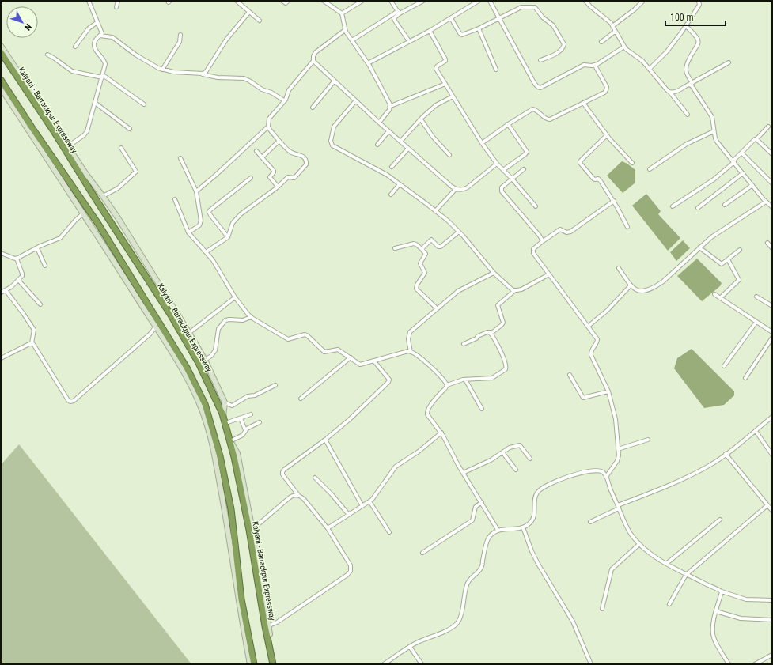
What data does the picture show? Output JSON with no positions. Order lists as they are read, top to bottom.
{
  "streets": {
    "highway": ["Kalyani - Barrackpur Expressway"]
  },
  "scale_bar": "100 m",
  "north": "bottom right"
}
